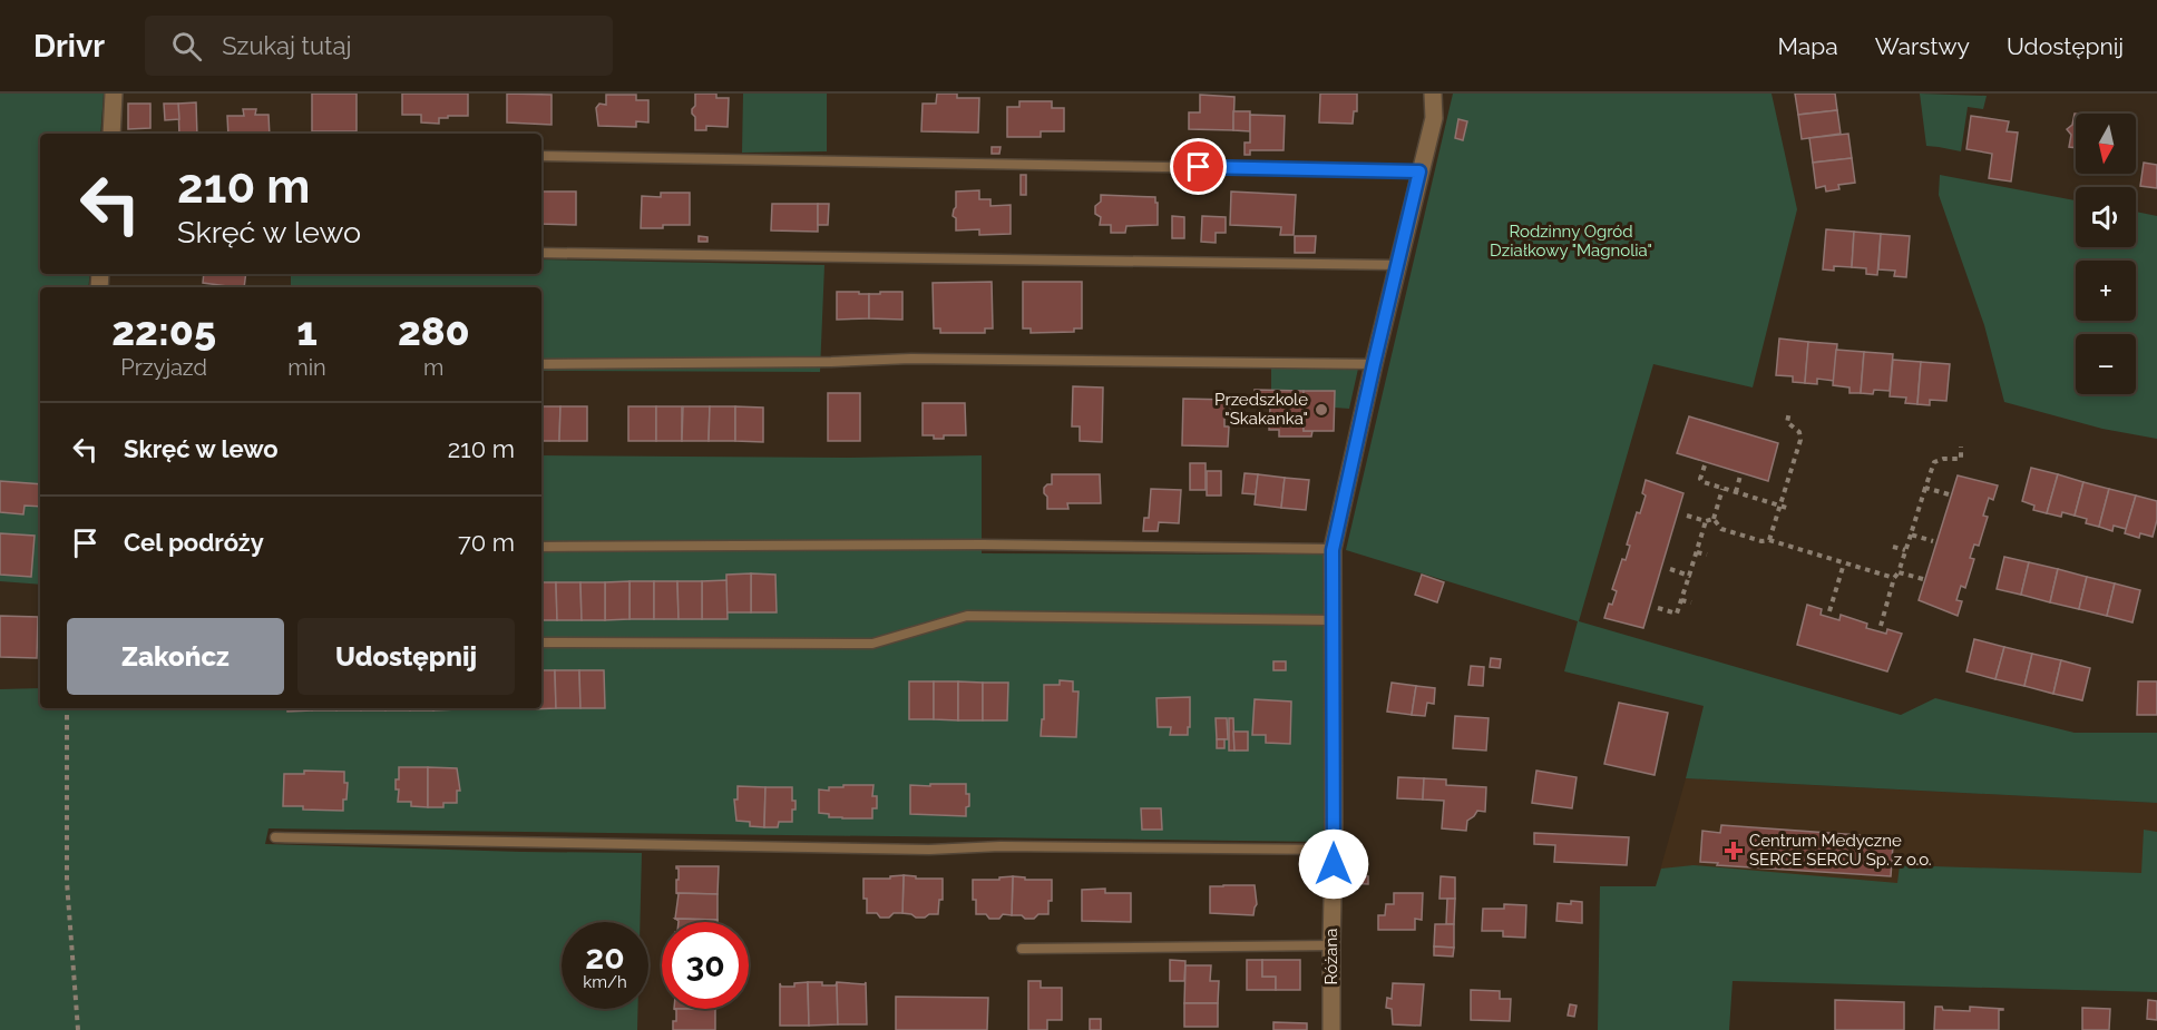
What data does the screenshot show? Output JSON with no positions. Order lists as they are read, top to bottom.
{
  "streets": {
    "street": ["Różana"]
  },
  "parks": ["Rodzinny Ogród Działkowy \"Magnolia\""],
  "places": {
    "other": ["Przedszkole \"Skakanka\""],
    "health": ["Centrum Medyczne SERCE SERCU Sp. z o.o."]
  },
  "north": "bottom",
  "page": {
    "header": "Drivr",
    "search": "Szukaj tutaj",
    "nav": ["Mapa", "Warstwy", "Udostępnij"],
    "map_buttons": ["+", "−"],
    "turn": ["210 m", "Skręć w lewo"],
    "eta": [
      "22:05",
      "Przyjazd",
      "1",
      "min",
      "280",
      "m"
    ],
    "list": [
      {
        "name": "Skręć w lewo",
        "value": "210 m"
      },
      {
        "name": "Cel podróży",
        "value": "70 m"
      }
    ],
    "buttons": ["Zakończ", "Udostępnij"],
    "speed": "20 km/h",
    "limit": "30"
  }
}
